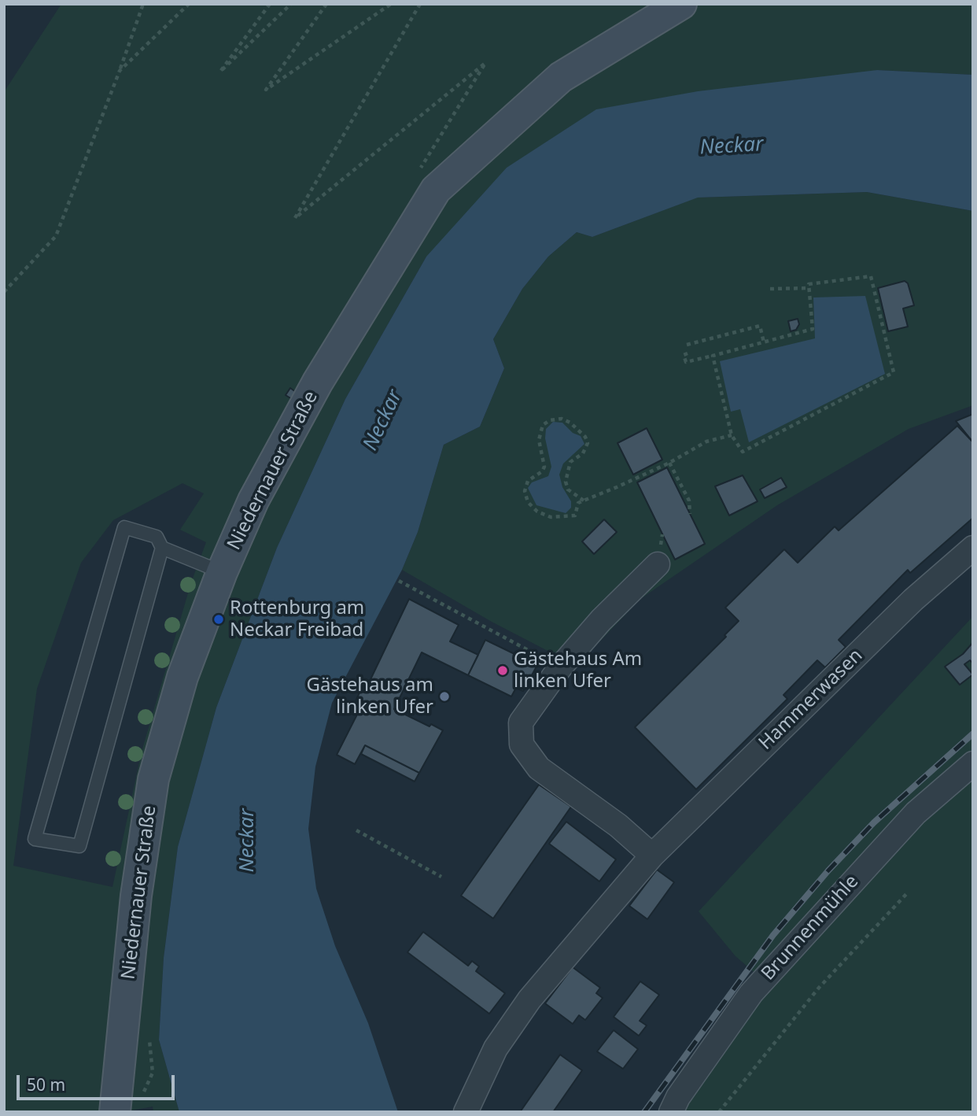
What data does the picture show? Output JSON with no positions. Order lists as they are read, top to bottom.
{
  "streets": {
    "main road": ["Niedernauer Straße"],
    "street": ["Hammerwasen", "Brunnenmühle"]
  },
  "water": ["Neckar"],
  "places": ["Rottenburg am Neckar Freibad", "Gästehaus Am linken Ufer", "Gästehaus am linken Ufer"],
  "scale_bar": "50 m"
}
